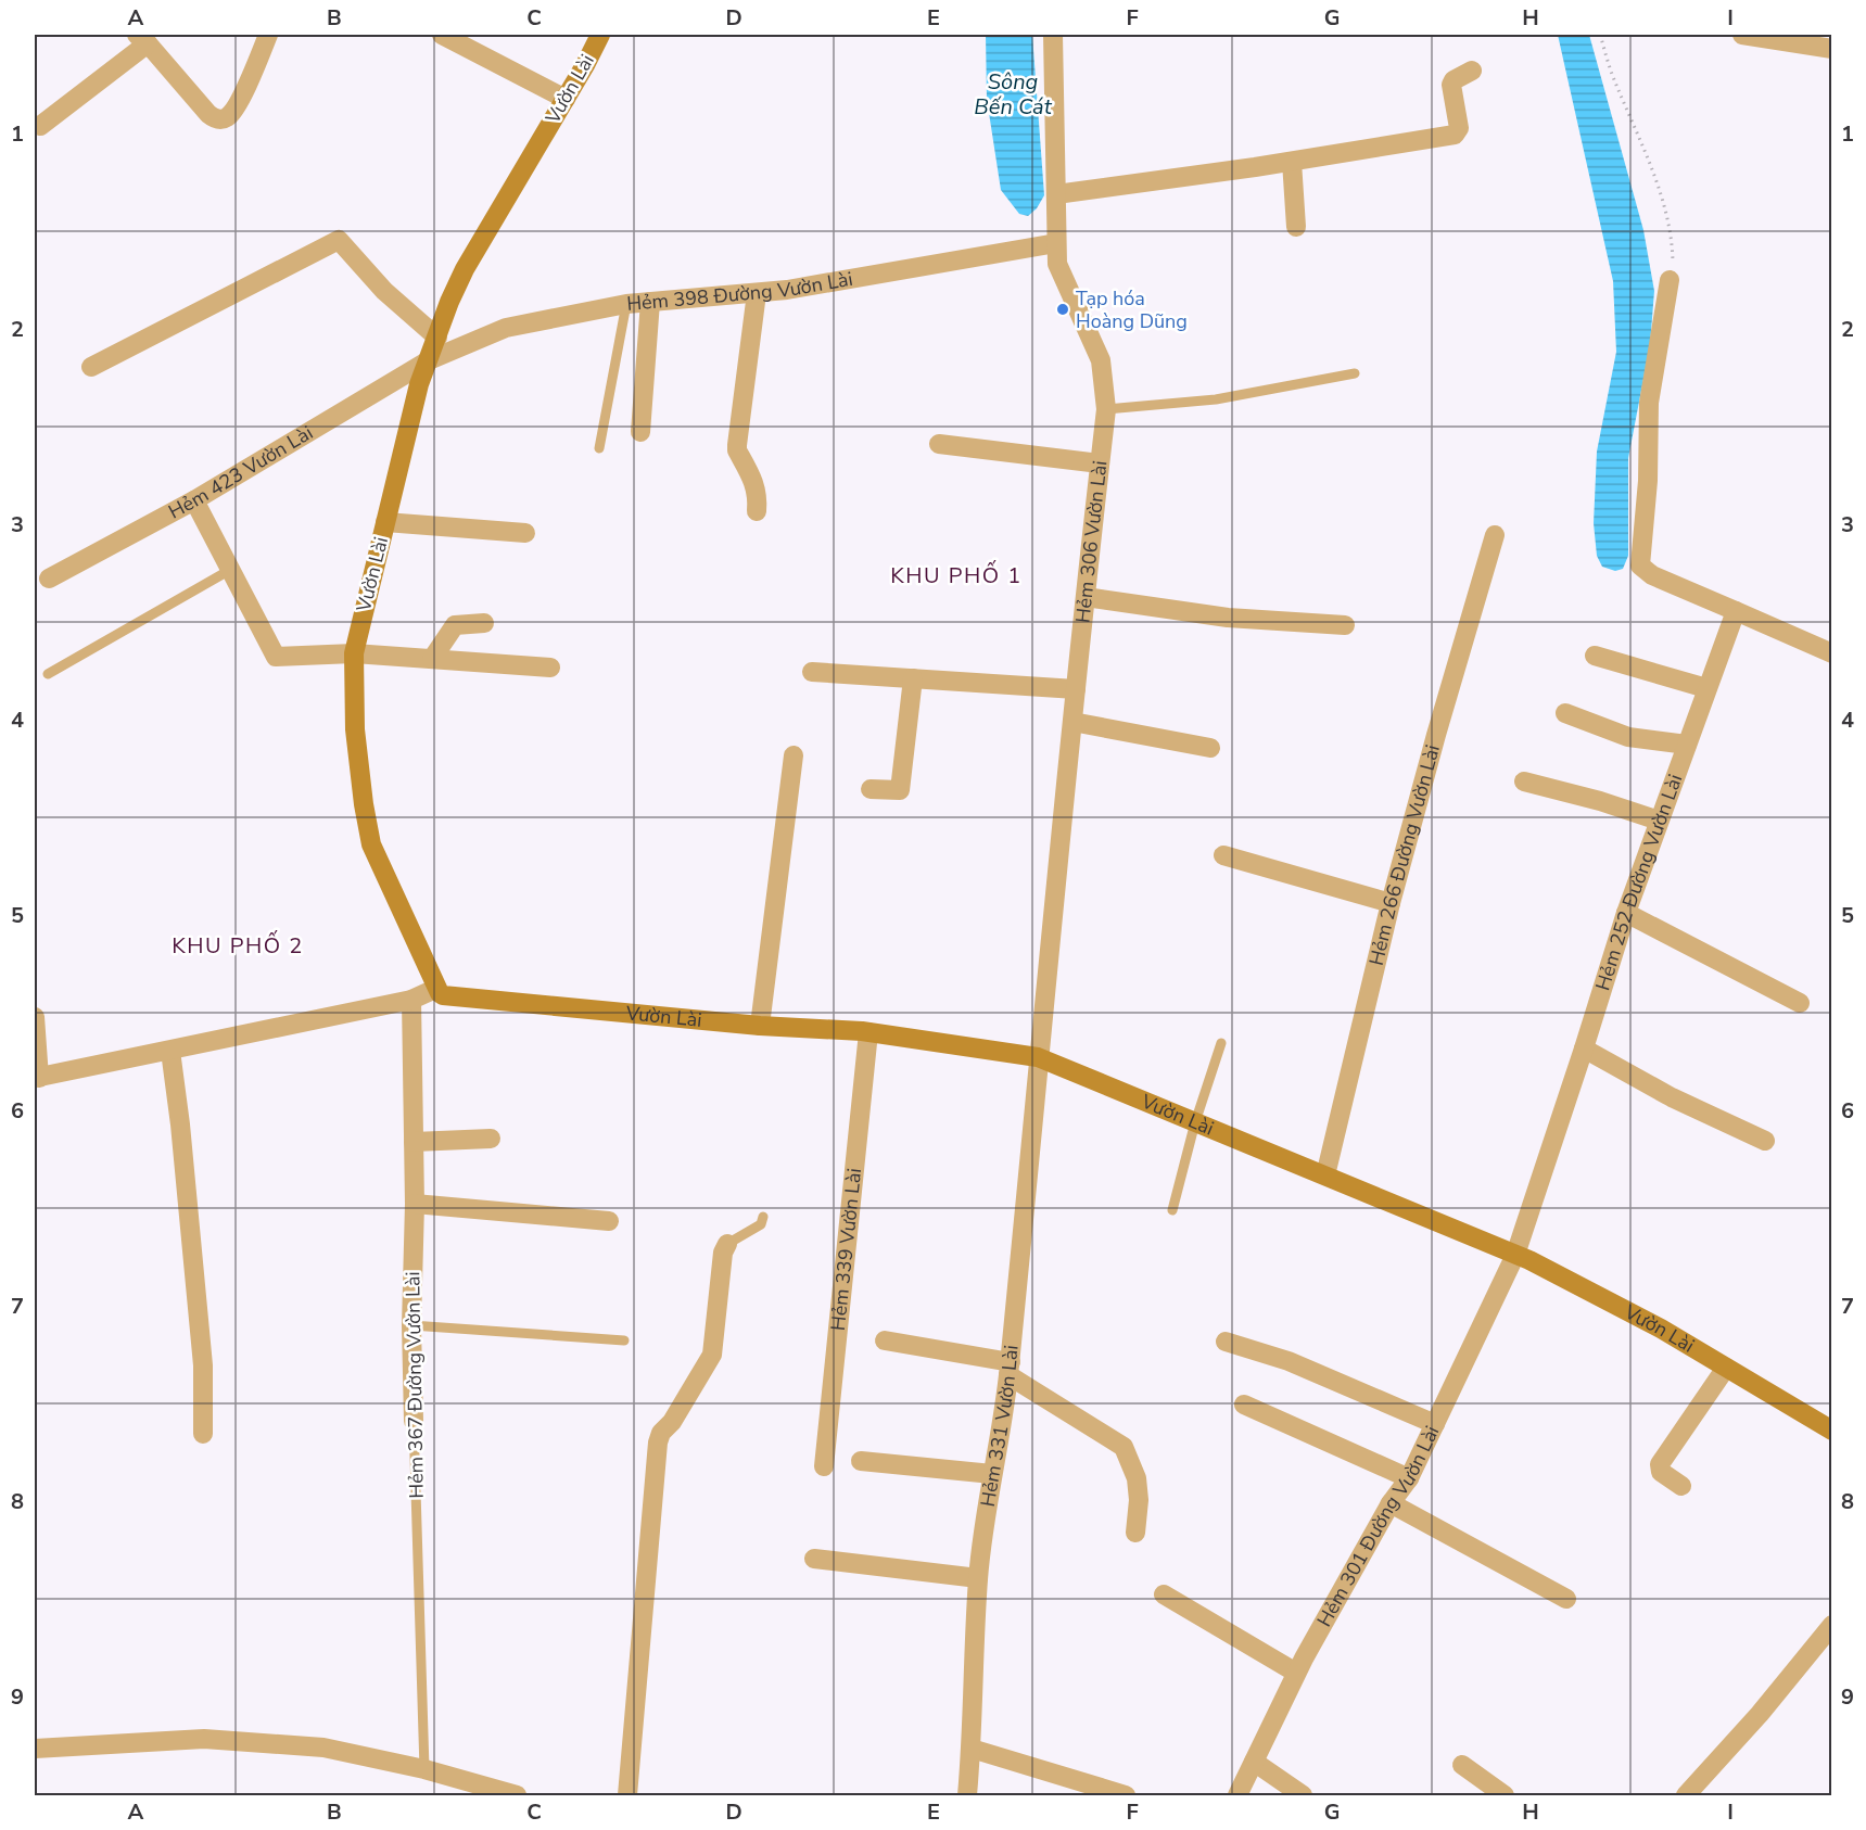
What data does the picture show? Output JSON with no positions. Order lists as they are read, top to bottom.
{
  "streets": {
    "main road": ["Vườn Lài"],
    "street": [
      "Hẻm 398 Đường Vườn Lài",
      "Hẻm 423 Vườn Lài",
      "Hẻm 306 Vườn Lài",
      "Hẻm 266 Đường Vườn Lài",
      "Hẻm 252 Đường Vườn Lài",
      "Hẻm 339 Vườn Lài",
      "Hẻm 367 Đường Vườn Lài",
      "Hẻm 331 Vườn Lài",
      "Hẻm 301 Đường Vườn Lài"
    ]
  },
  "crossings": [
    ["Vườn Lài", "Hẻm 398 Đường Vườn Lài"],
    ["Vườn Lài", "Hẻm 423 Vườn Lài"],
    ["Vườn Lài", "Hẻm 306 Vườn Lài"],
    ["Vườn Lài", "Hẻm 266 Đường Vườn Lài"],
    ["Vườn Lài", "Hẻm 252 Đường Vườn Lài"],
    ["Vườn Lài", "Hẻm 339 Vườn Lài"],
    ["Vườn Lài", "Hẻm 331 Vườn Lài"],
    ["Vườn Lài", "Hẻm 301 Đường Vườn Lài"],
    ["Hẻm 398 Đường Vườn Lài", "Hẻm 423 Vườn Lài"],
    ["Hẻm 398 Đường Vườn Lài", "Hẻm 306 Vườn Lài"],
    ["Hẻm 306 Vườn Lài", "Hẻm 331 Vườn Lài"],
    ["Hẻm 252 Đường Vườn Lài", "Hẻm 301 Đường Vườn Lài"]
  ],
  "districts": ["KHU PHỐ 1", "KHU PHỐ 2"],
  "water": ["Sông Bến Cát"],
  "places": ["Tạp hóa Hoàng Dũng"],
  "grid": {
    "columns": [
      "A",
      "B",
      "C",
      "D",
      "E",
      "F",
      "G",
      "H",
      "I"
    ],
    "rows": [
      "1",
      "2",
      "3",
      "4",
      "5",
      "6",
      "7",
      "8",
      "9"
    ]
  }
}
